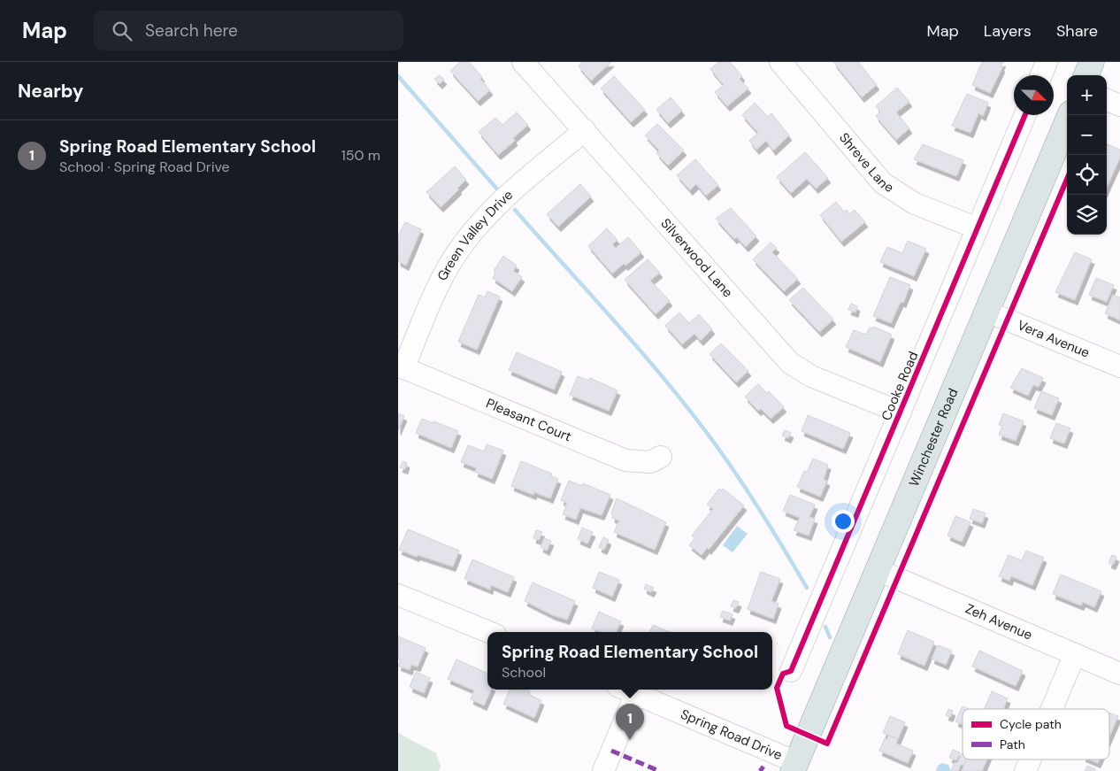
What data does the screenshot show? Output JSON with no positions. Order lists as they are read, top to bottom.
{
  "streets": {
    "main road": ["Winchester Road"],
    "street": [
      "Shreve Lane",
      "Green Valley Drive",
      "Silverwood Lane",
      "Vera Avenue",
      "Cooke Road",
      "Pleasant Court",
      "Zeh Avenue",
      "Spring Road Drive"
    ]
  },
  "crossings": [
    ["Shreve Lane", "Cooke Road"],
    ["Green Valley Drive", "Silverwood Lane"],
    ["Green Valley Drive", "Pleasant Court"],
    ["Silverwood Lane", "Cooke Road"],
    ["Vera Avenue", "Winchester Road"],
    ["Winchester Road", "Zeh Avenue"],
    ["Winchester Road", "Spring Road Drive"]
  ],
  "legend": ["Cycle path", "Path"],
  "north": "bottom right",
  "page": {
    "header": "Map",
    "search": "Search here",
    "nav": ["Map", "Layers", "Share"],
    "heading": "Nearby",
    "map_buttons": ["+", "−"],
    "list": [
      {
        "mark": "1",
        "name": "Spring Road Elementary School",
        "note": "School · Spring Road Drive",
        "value": "150 m"
      }
    ],
    "popup": ["Spring Road Elementary School", "School"],
    "pins": "1"
  }
}
